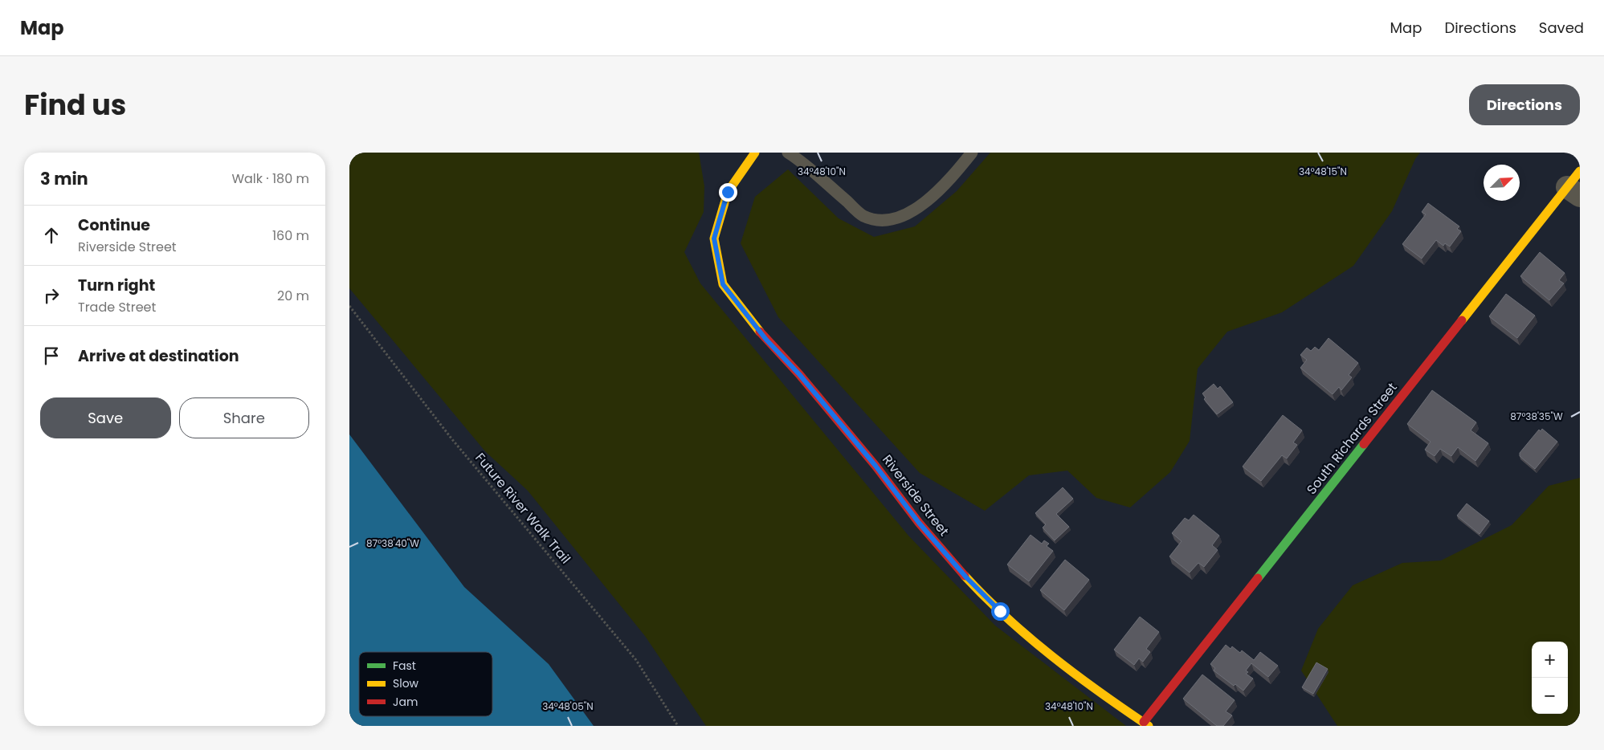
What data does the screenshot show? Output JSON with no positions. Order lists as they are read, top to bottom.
{
  "streets": {
    "street": ["South Richards Street", "Riverside Street"],
    "path": ["Future River Walk Trail"]
  },
  "crossings": [
    ["South Richards Street", "Riverside Street"]
  ],
  "legend": ["Fast", "Slow", "Jam"],
  "north": "top right",
  "page": {
    "header": "Map",
    "nav": ["Map", "Directions", "Saved"],
    "title": "Find us",
    "buttons": [
      "Directions",
      ["Save", "Share"]
    ],
    "heading": ["3 min", "Walk · 180 m"],
    "list": [
      ["Continue", "Riverside Street", "160 m"],
      ["Turn right", "Trade Street", "20 m"],
      "Arrive at destination"
    ],
    "map_buttons": ["+", "−"]
  },
  "coordinates": [
    "34°48'10\"N",
    "34°48'15\"N",
    "87°38'35\"W",
    "87°38'40\"W",
    "34°48'05\"N"
  ]
}
